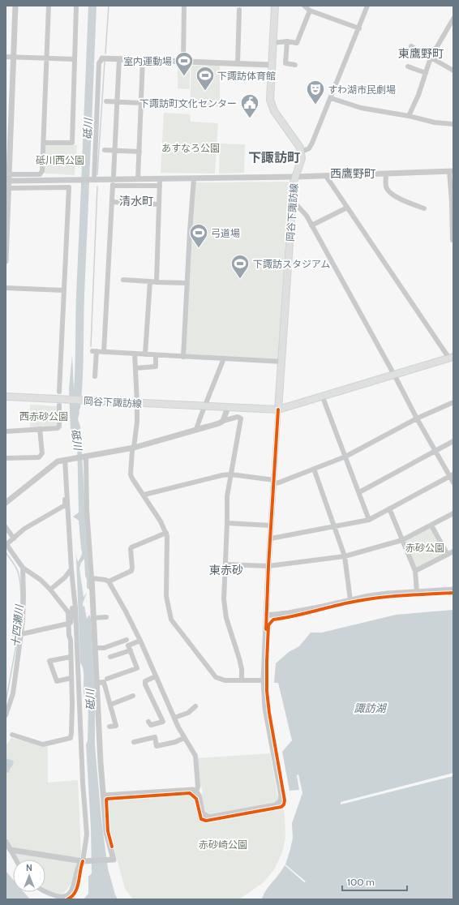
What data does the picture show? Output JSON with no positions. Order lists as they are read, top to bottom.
{
  "streets": {
    "main road": ["岡谷下諏訪線"]
  },
  "districts": [
    "東鷹野町",
    "下諏訪町",
    "西鷹野町",
    "清水町",
    "東赤砂"
  ],
  "water": ["砥川", "十四瀬川", "諏訪湖"],
  "parks": [
    "あすなろ公園",
    "砥川西公園",
    "西赤砂公園",
    "赤砂公園",
    "赤砂崎公園"
  ],
  "places": {
    "sports": [
      "室内運動場",
      "下諏訪体育館",
      "弓道場",
      "下諏訪スタジアム"
    ],
    "theatre": ["すわ湖市民劇場"],
    "public building": ["下諏訪町文化センター"]
  },
  "scale_bar": "100 m",
  "north": "top"
}
